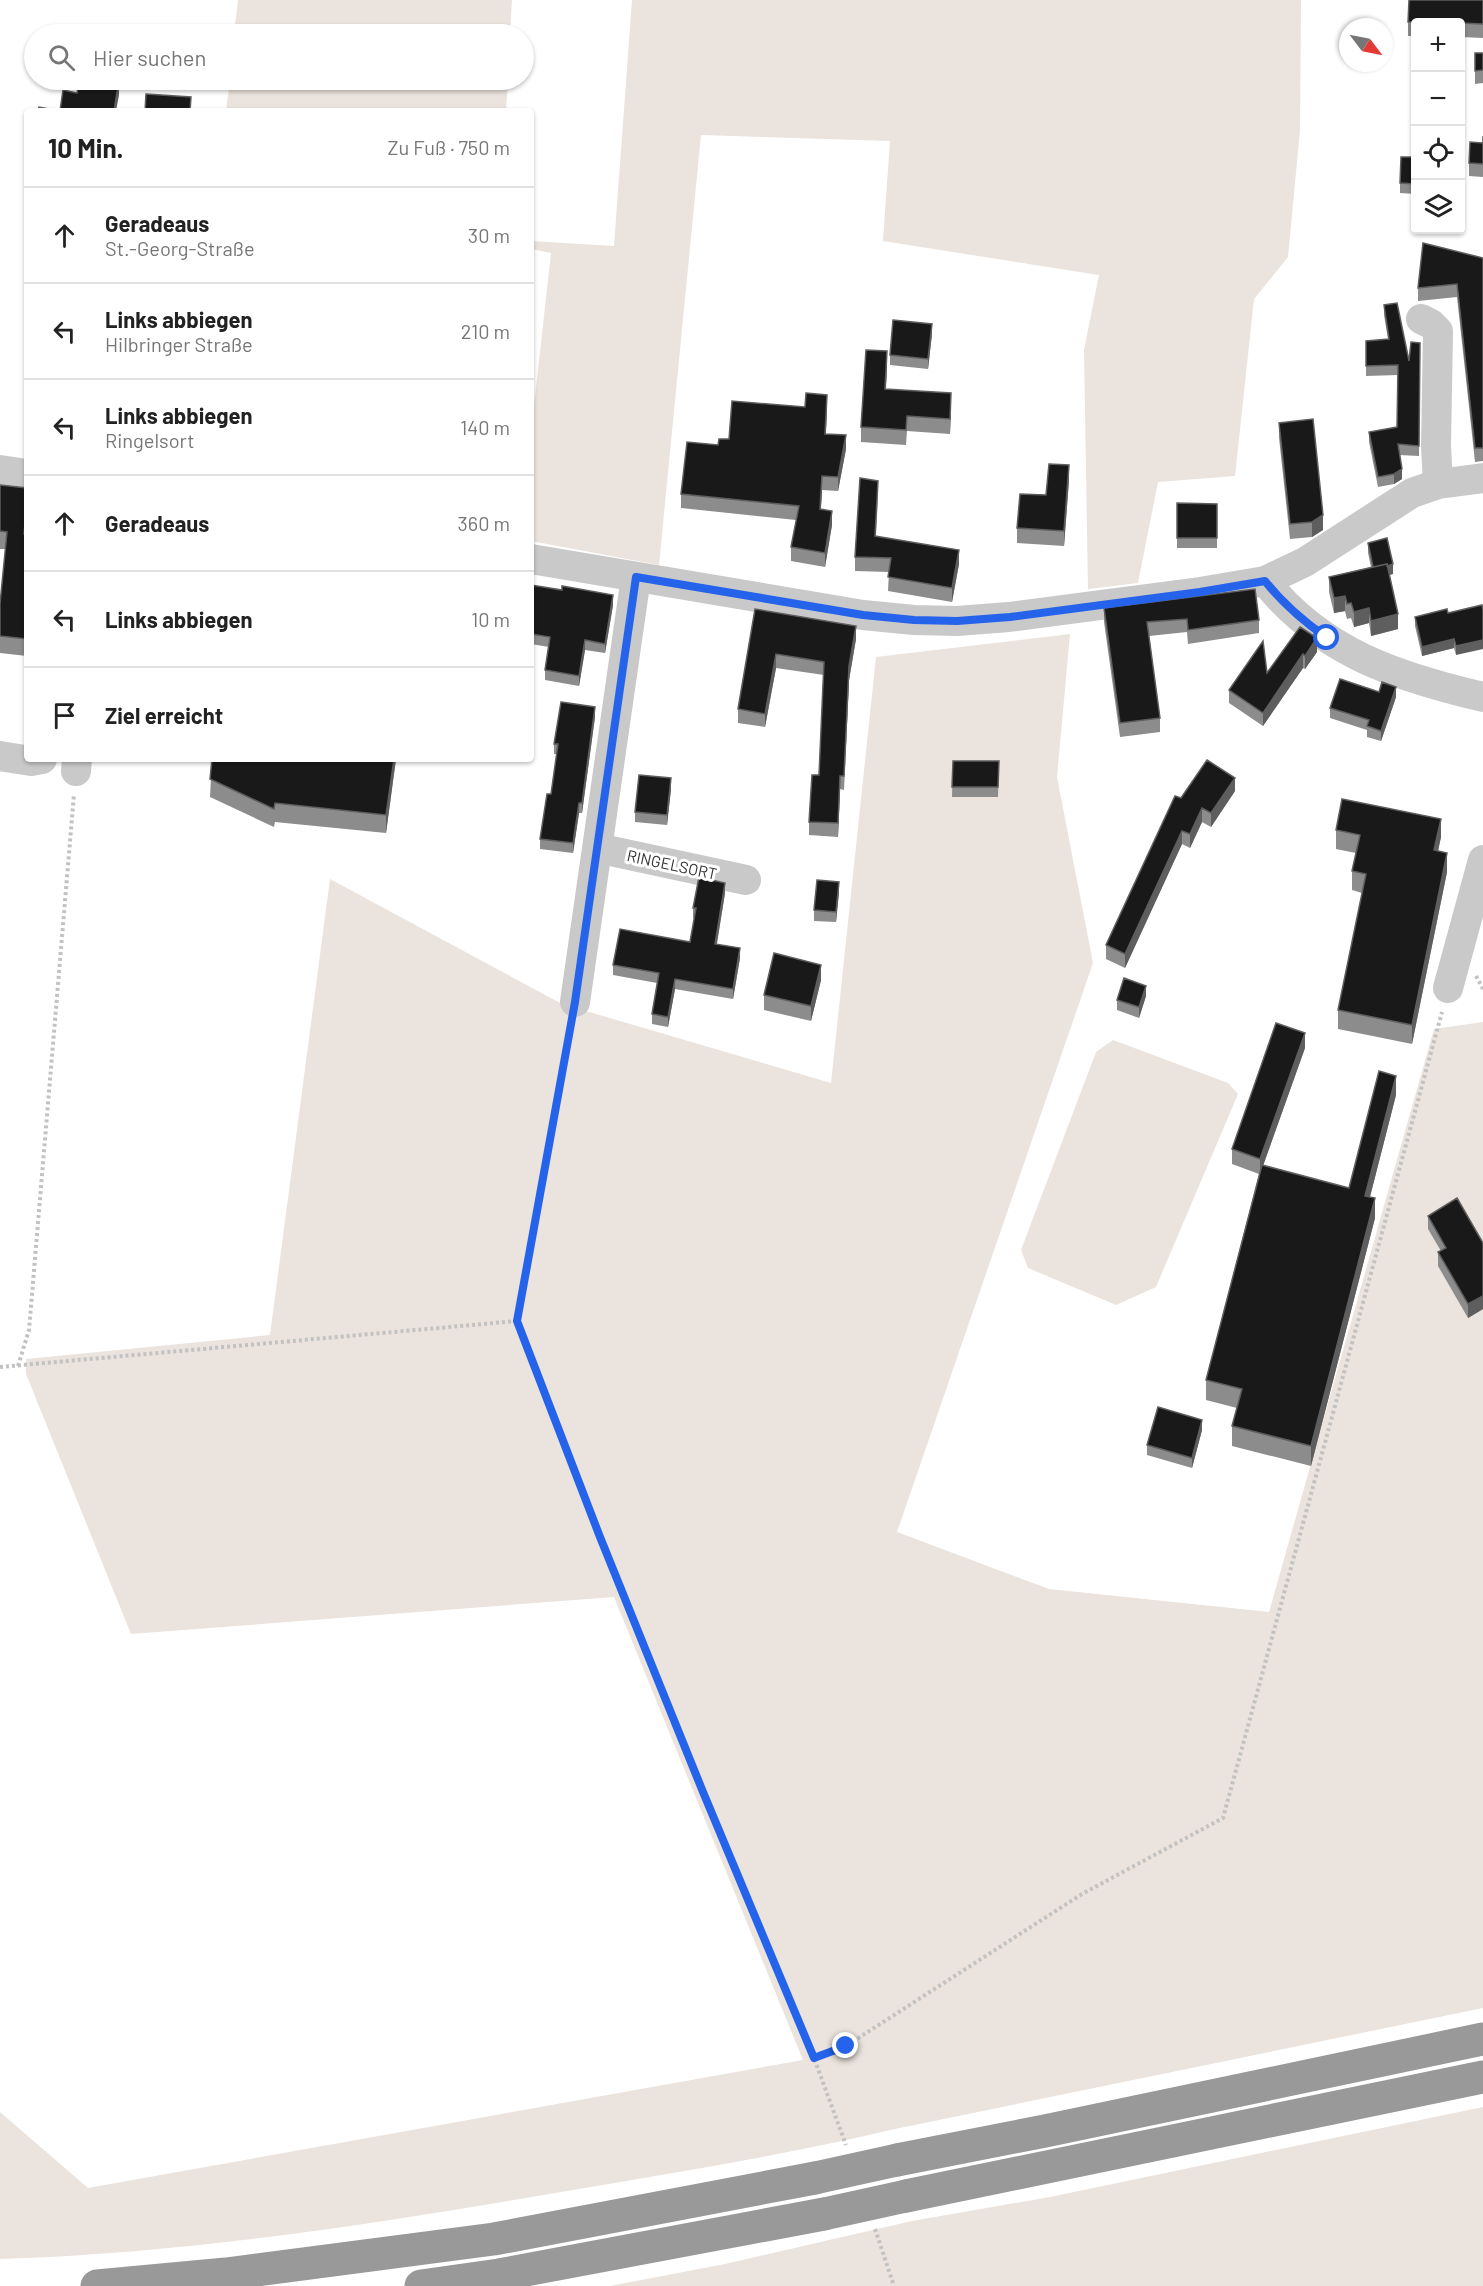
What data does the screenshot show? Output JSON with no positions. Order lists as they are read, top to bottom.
{
  "streets": {
    "street": ["RINGELSORT"]
  },
  "north": "bottom right",
  "page": {
    "map_buttons": ["+", "−"],
    "search": "Hier suchen",
    "heading": ["10 Min.", "Zu Fuß · 750 m"],
    "list": [
      ["Geradeaus", "St.-Georg-Straße", "30 m"],
      ["Links abbiegen", "Hilbringer Straße", "210 m"],
      ["Links abbiegen", "Ringelsort", "140 m"],
      ["Geradeaus", "360 m"],
      ["Links abbiegen", "10 m"],
      "Ziel erreicht"
    ]
  }
}
